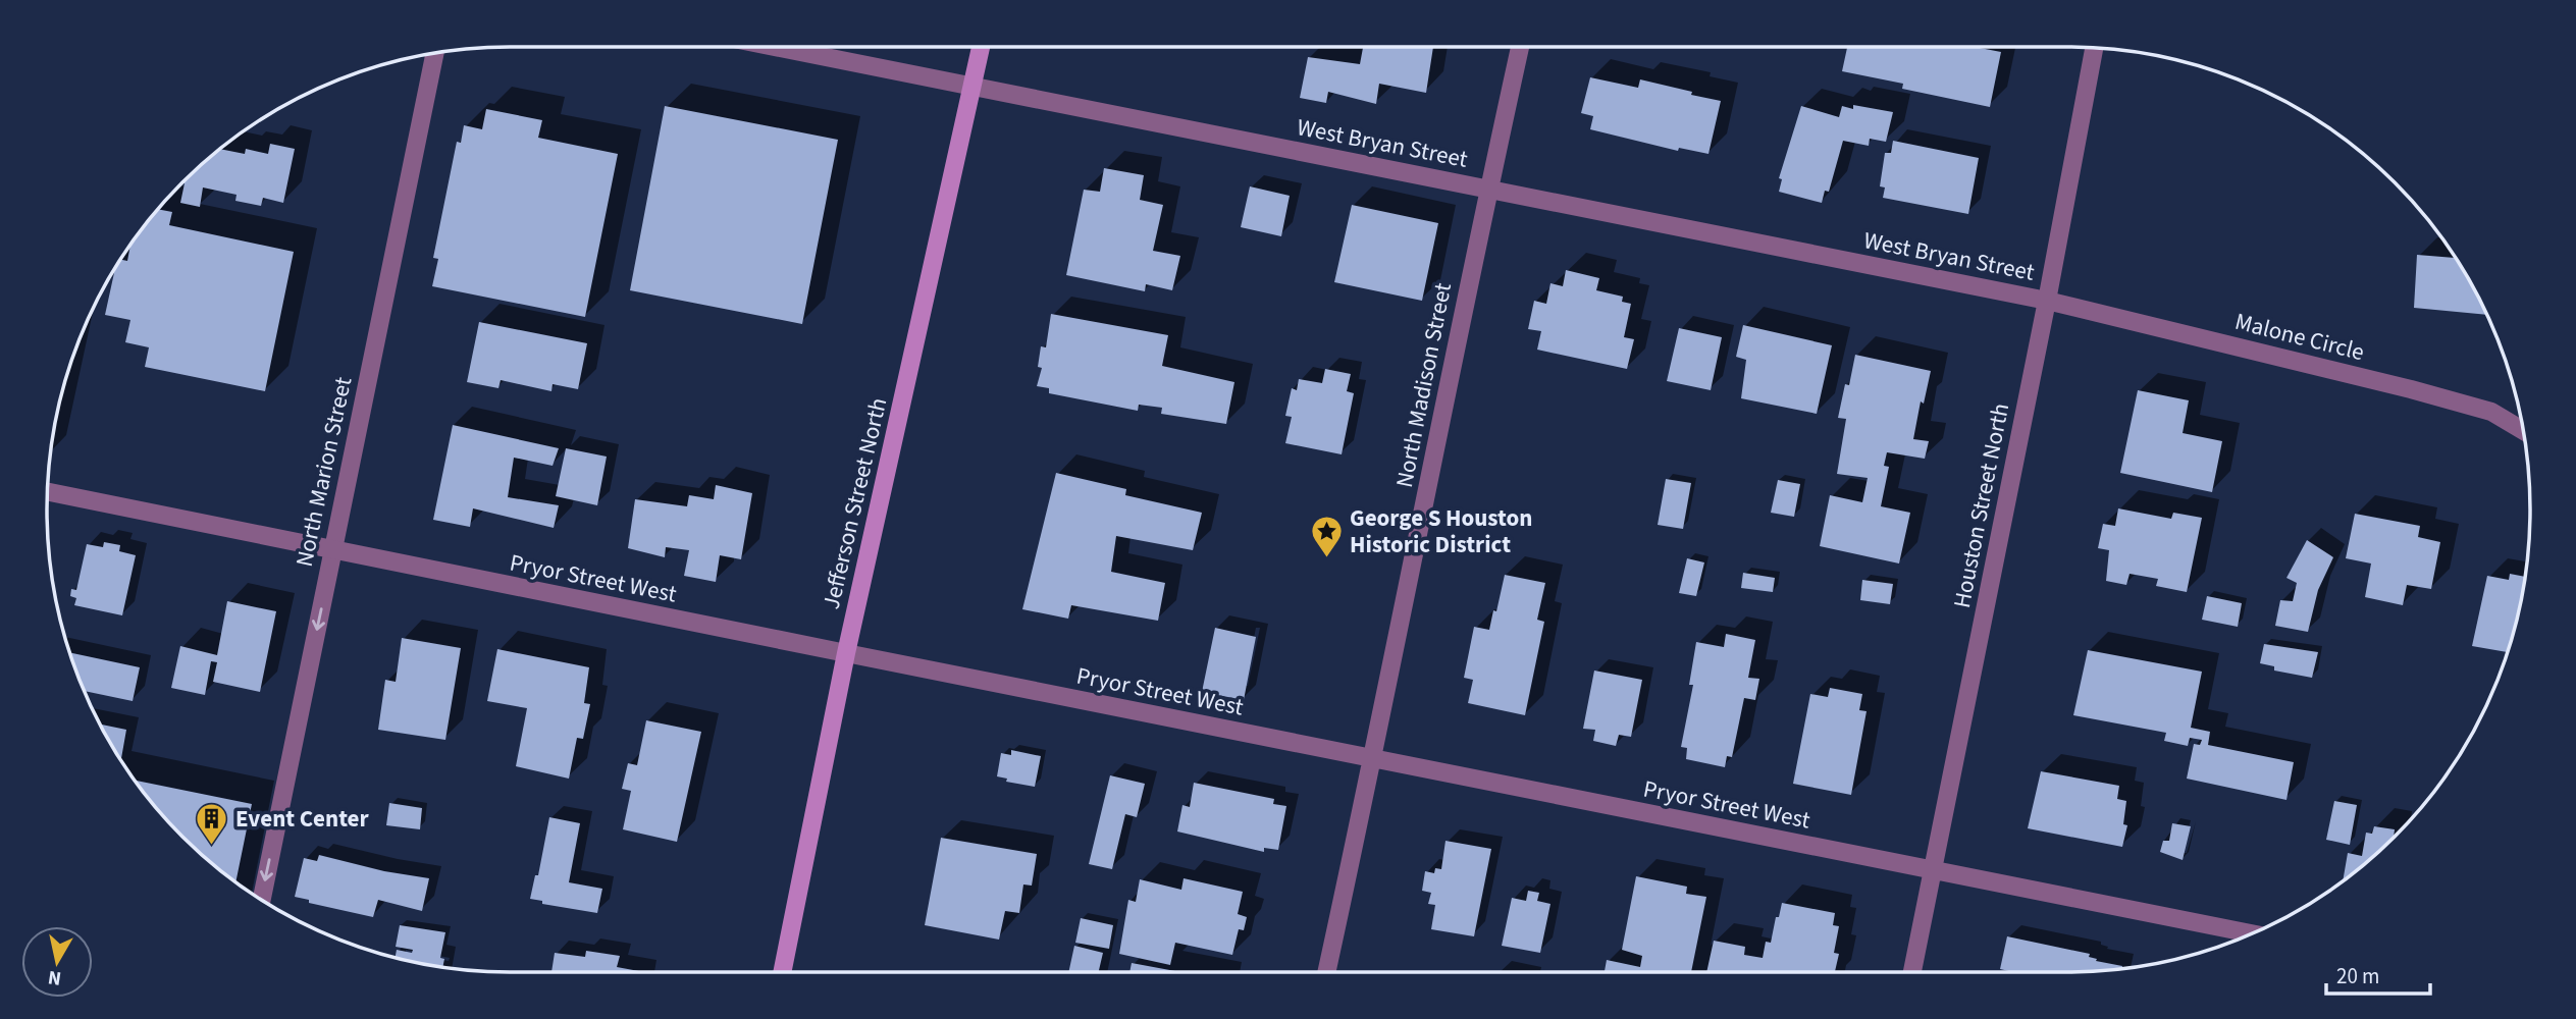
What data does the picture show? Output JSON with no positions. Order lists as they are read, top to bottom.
{
  "streets": {
    "main road": ["Jefferson Street North"],
    "street": [
      "West Bryan Street",
      "Malone Circle",
      "North Madison Street",
      "North Marion Street",
      "Houston Street North",
      "Pryor Street West"
    ]
  },
  "crossings": [
    ["West Bryan Street", "Malone Circle"],
    ["West Bryan Street", "North Madison Street"],
    ["West Bryan Street", "Jefferson Street North"],
    ["West Bryan Street", "Houston Street North"],
    ["Malone Circle", "Houston Street North"],
    ["North Madison Street", "Pryor Street West"],
    ["North Marion Street", "Pryor Street West"],
    ["Jefferson Street North", "Pryor Street West"],
    ["Houston Street North", "Pryor Street West"]
  ],
  "one_way": ["North Marion Street"],
  "places": {
    "place": ["George S Houston Historic District"],
    "building": ["Event Center"]
  },
  "scale_bar": "20 m",
  "north": "bottom"
}
